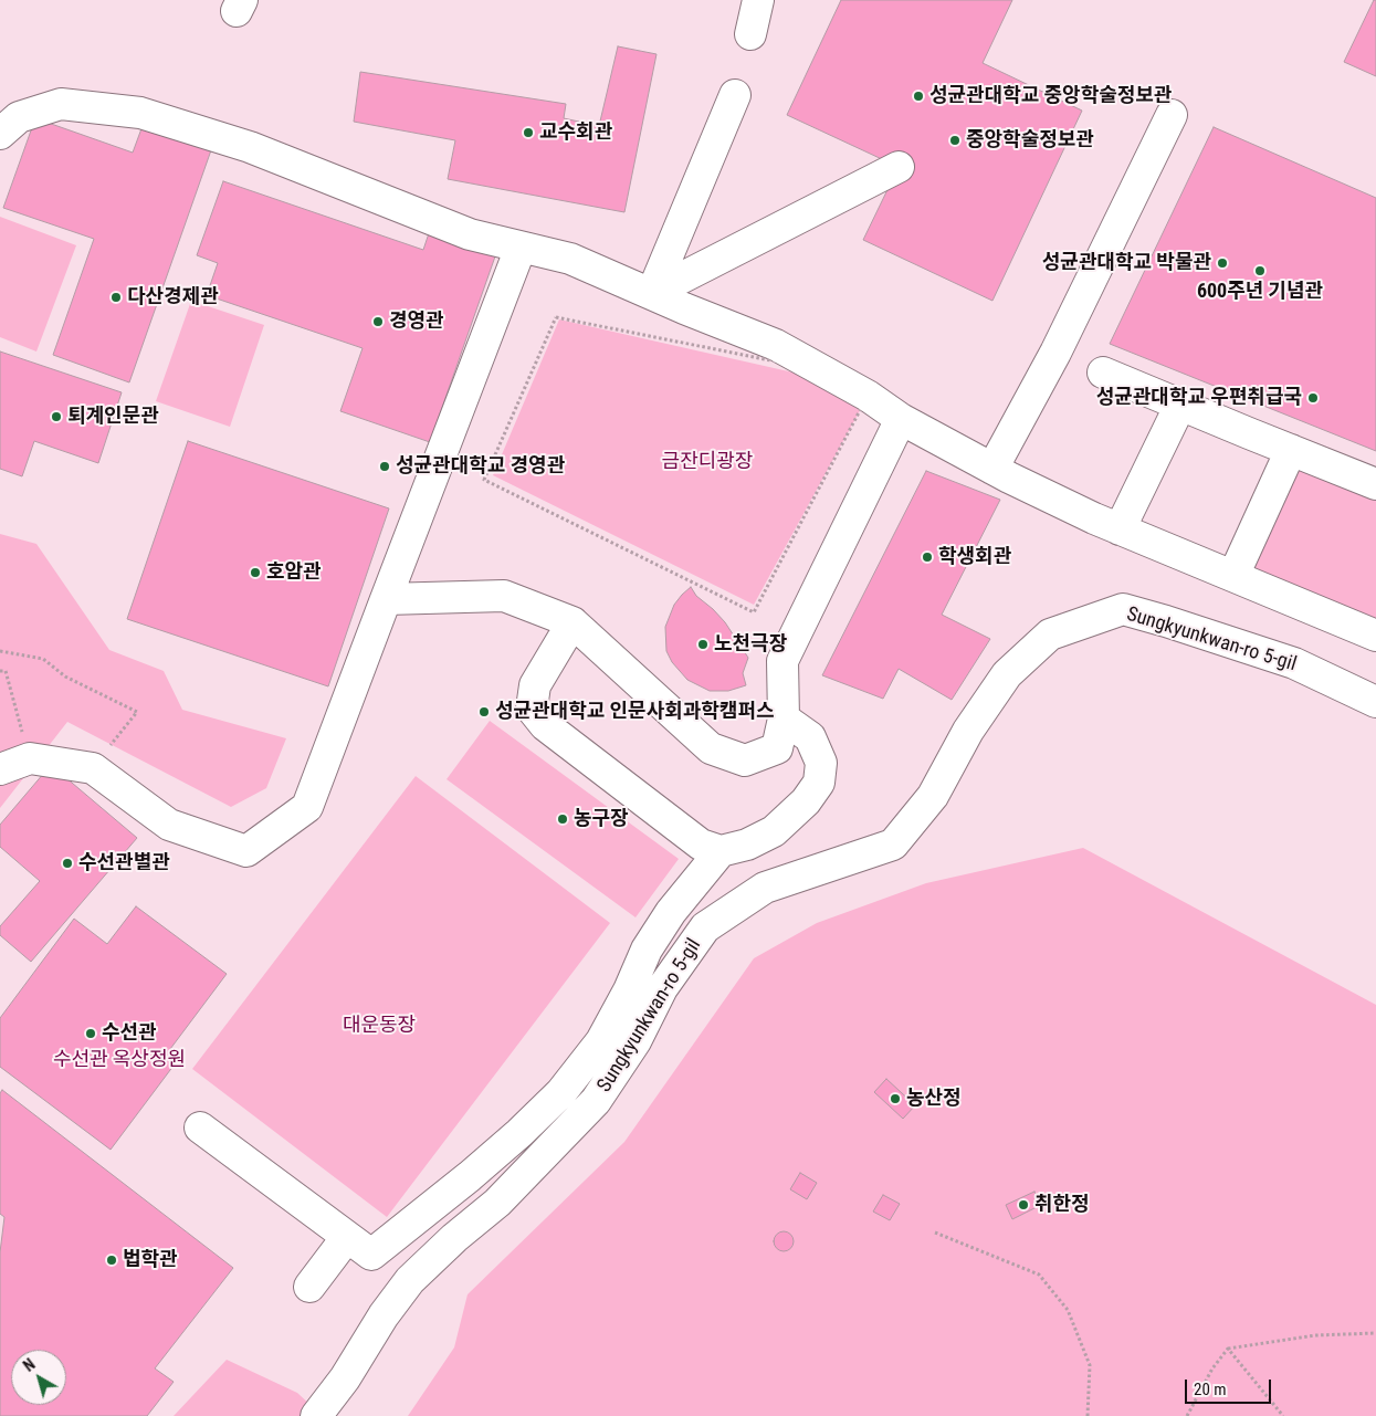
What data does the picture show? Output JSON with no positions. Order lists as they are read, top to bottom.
{
  "streets": {
    "street": ["Sungkyunkwan-ro 5-gil"]
  },
  "parks": ["금잔디광장", "대운동장", "수선관 옥상정원"],
  "places": [
    "성균관대학교 중앙학술정보관",
    "교수회관",
    "중앙학술정보관",
    "성균관대학교 박물관",
    "600주년 기념관",
    "다산경제관",
    "경영관",
    "성균관대학교 우편취급국",
    "퇴계인문관",
    "성균관대학교 경영관",
    "학생회관",
    "호암관",
    "노천극장",
    "성균관대학교 인문사회과학캠퍼스",
    "농구장",
    "수선관별관",
    "수선관",
    "농산정",
    "취한정",
    "법학관"
  ],
  "scale_bar": "20 m",
  "north": "top left"
}
